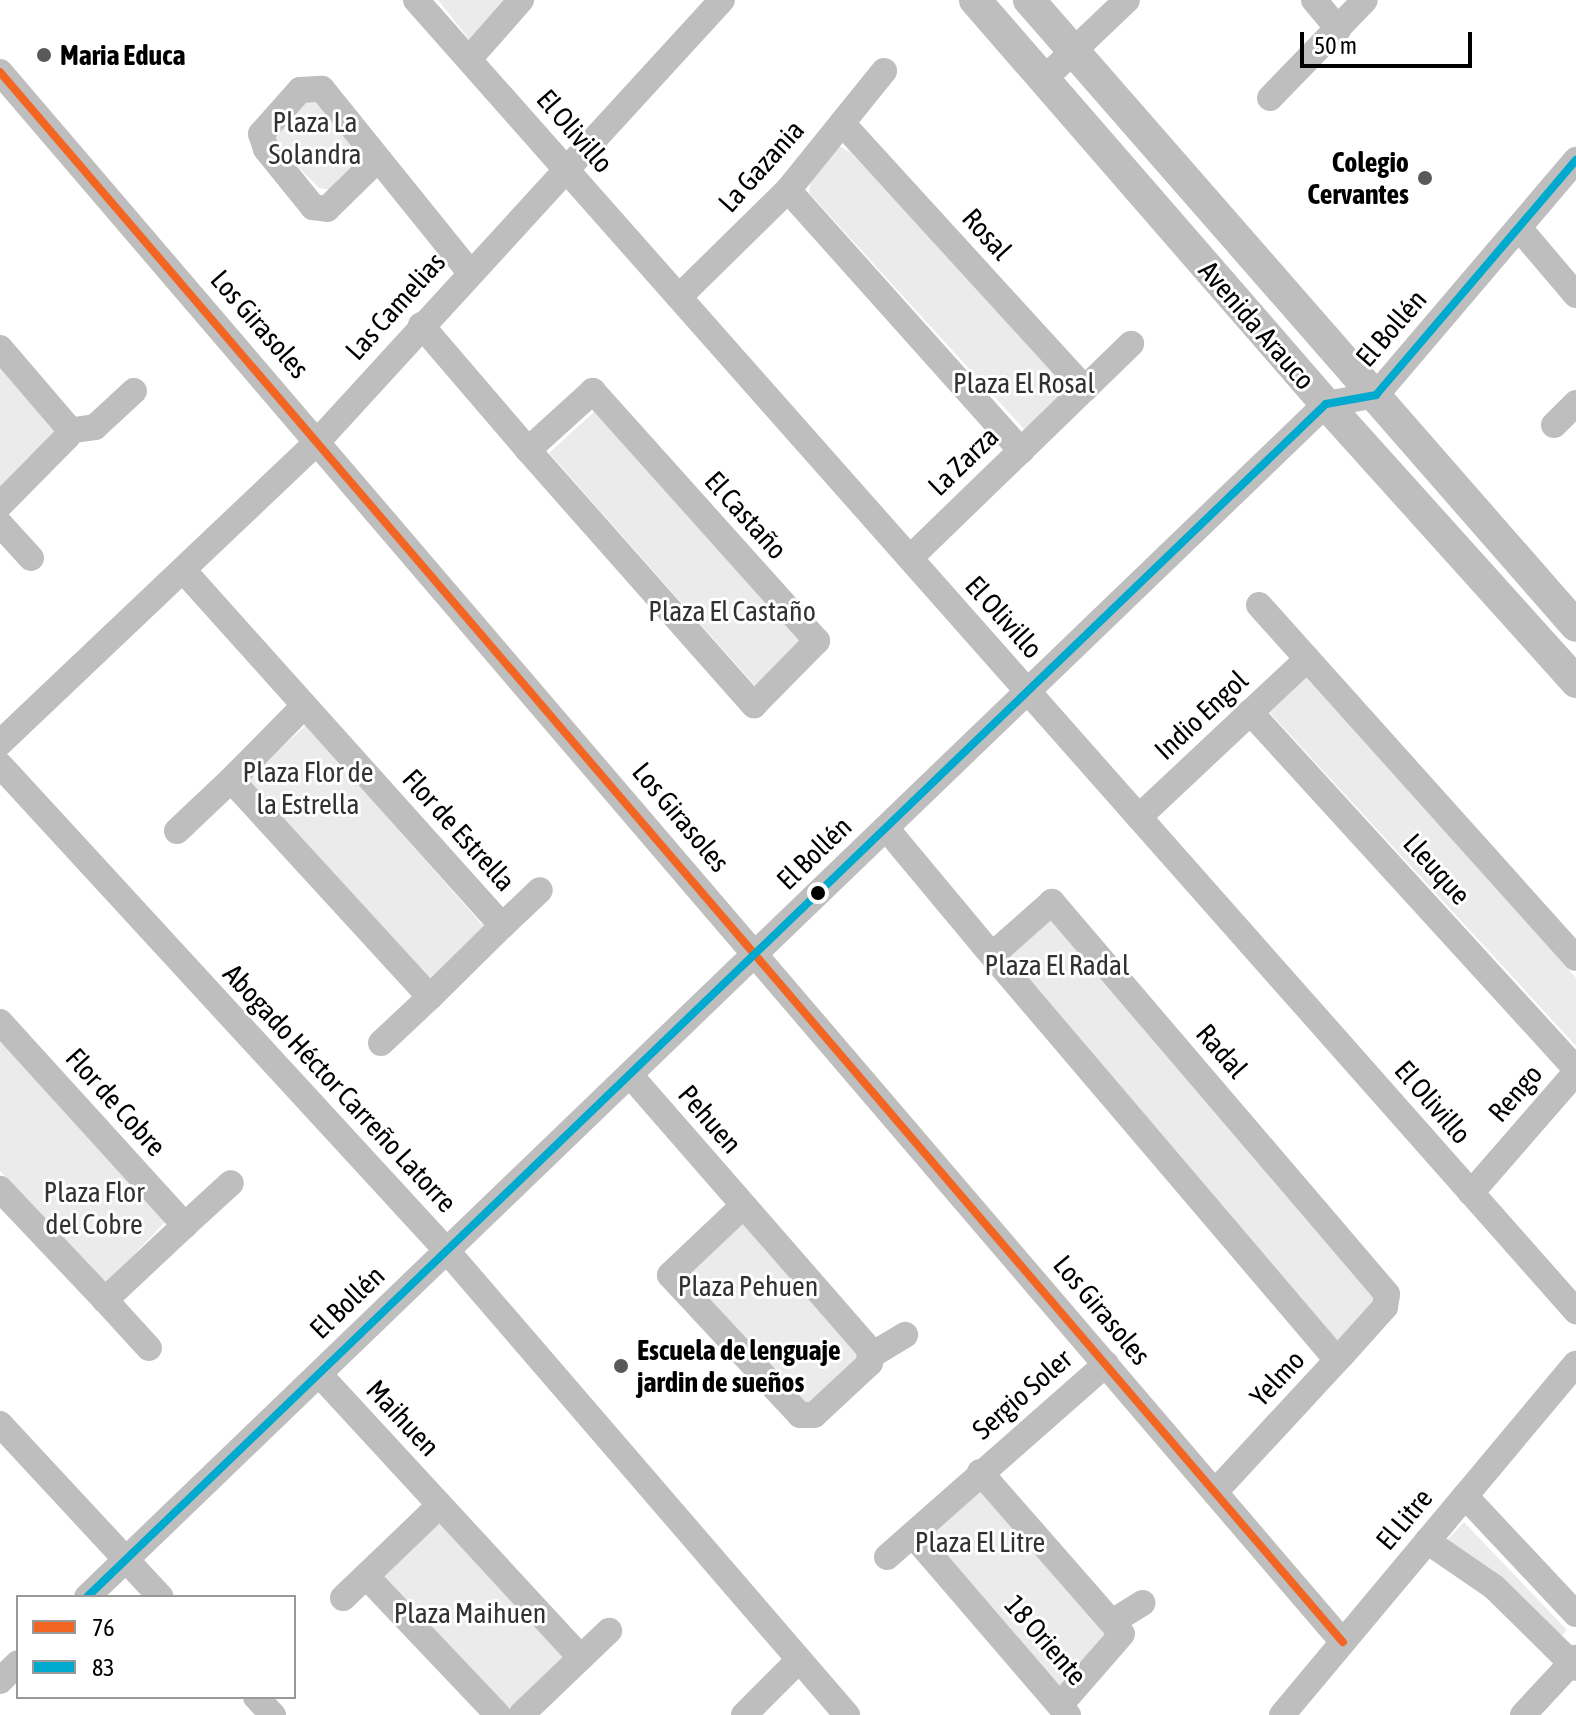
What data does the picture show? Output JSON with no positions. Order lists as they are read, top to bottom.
{
  "streets": {
    "street": [
      "El Olivillo",
      "La Gazania",
      "Rosal",
      "Las Camelias",
      "Los Girasoles",
      "Avenida Arauco",
      "El Bollén",
      "La Zarza",
      "El Castaño",
      "Indio Engol",
      "Flor de Estrella",
      "Lleuque",
      "Radal",
      "Abogado Héctor Carreño Latorre",
      "Rengo",
      "Flor de Cobre",
      "Pehuen",
      "Yelmo",
      "Sergio Soler",
      "Maihuen",
      "El Litre",
      "18 Oriente"
    ]
  },
  "crossings": [
    ["El Olivillo", "La Gazania"],
    ["El Olivillo", "Las Camelias"],
    ["El Olivillo", "El Bollén"],
    ["El Olivillo", "La Zarza"],
    ["El Olivillo", "Indio Engol"],
    ["El Olivillo", "Rengo"],
    ["La Gazania", "Rosal"],
    ["Rosal", "La Zarza"],
    ["Las Camelias", "Los Girasoles"],
    ["Las Camelias", "El Castaño"],
    ["Las Camelias", "Flor de Estrella"],
    ["Los Girasoles", "El Bollén"],
    ["Los Girasoles", "Yelmo"],
    ["Los Girasoles", "Sergio Soler"],
    ["Los Girasoles", "El Litre"],
    ["Avenida Arauco", "El Bollén"],
    ["El Bollén", "Abogado Héctor Carreño Latorre"],
    ["El Bollén", "Pehuen"],
    ["El Bollén", "Maihuen"],
    ["Indio Engol", "Lleuque"],
    ["Lleuque", "Rengo"],
    ["Radal", "Yelmo"],
    ["Sergio Soler", "18 Oriente"]
  ],
  "parks": [
    "Plaza La Solandra",
    "Plaza El Rosal",
    "Plaza El Castaño",
    "Plaza Flor de la Estrella",
    "Plaza El Radal",
    "Plaza Flor del Cobre",
    "Plaza Pehuen",
    "Plaza El Litre",
    "Plaza Maihuen"
  ],
  "places": ["Maria Educa", "Colegio Cervantes", "Escuela de lenguaje jardin de sueños"],
  "lines": ["transit line 76", "transit line 83"],
  "legend": ["76", "83"],
  "scale_bar": "50 m"
}
